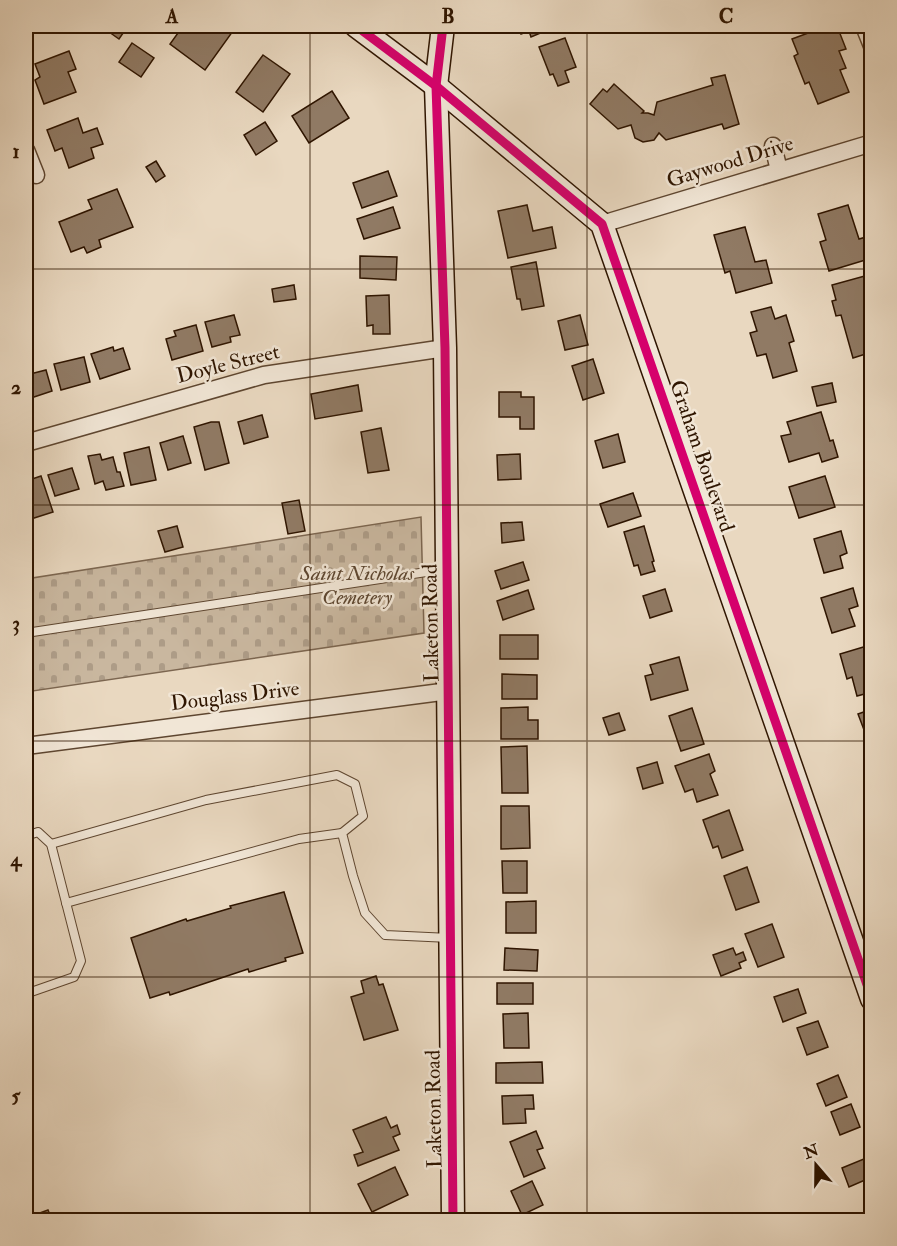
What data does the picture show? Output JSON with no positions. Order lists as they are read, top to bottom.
{
  "streets": {
    "street": [
      "Gaywood Drive",
      "Doyle Street",
      "Graham Boulevard",
      "Laketon Road",
      "Douglass Drive"
    ]
  },
  "crossings": [
    ["Gaywood Drive", "Graham Boulevard"],
    ["Doyle Street", "Laketon Road"],
    ["Laketon Road", "Douglass Drive"]
  ],
  "parks": ["Saint Nicholas Cemetery"],
  "north": "top",
  "grid": {
    "columns": ["A", "B", "C"],
    "rows": [
      "1",
      "2",
      "3",
      "4",
      "5"
    ]
  }
}
